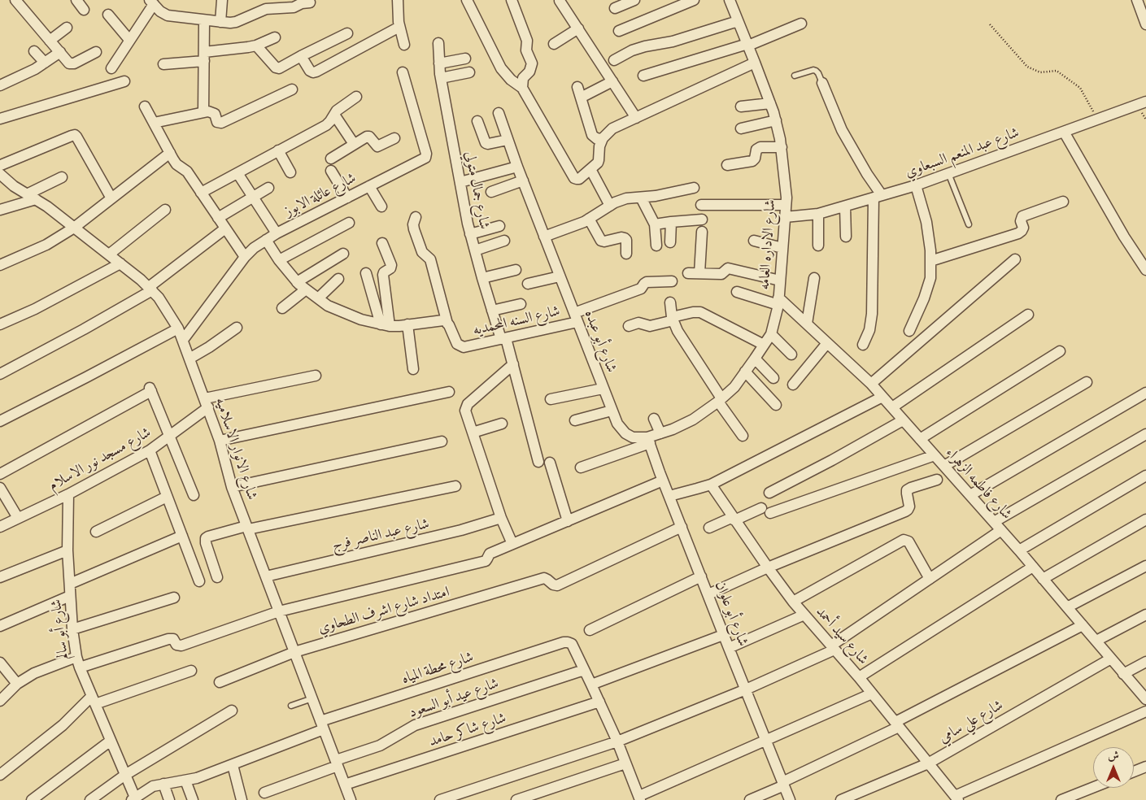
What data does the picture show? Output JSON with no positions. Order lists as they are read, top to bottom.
{
  "streets": {
    "street": [
      "شارع عبد المنعم السبعاوي",
      "شارع جمال متولي",
      "شارع عائلة الابوز",
      "شارع الاداره العامه",
      "شارع السنه المحمديه",
      "شارع أبو عبده",
      "شارع الانوار الاسلاميه",
      "شارع مسجد نور الاسلام",
      "شارع فاطمه الزهراء",
      "شارع عبد الناصر فرج",
      "امتداد شارع اشرف الطحاوي",
      "شارع أبو علوان",
      "شارع أبو سالم",
      "شارع سيد أحمد",
      "شارع محطة المياه",
      "شارع عيد أبو السعود",
      "شارع علي سامي",
      "شارع شاكر حامد"
    ]
  },
  "crossings": [
    ["شارع عبد المنعم السبعاوي", "شارع الاداره العامه"],
    ["شارع جمال متولي", "شارع السنه المحمديه"],
    ["شارع عائلة الابوز", "شارع الانوار الاسلاميه"],
    ["شارع الاداره العامه", "شارع أبو عبده"],
    ["شارع الاداره العامه", "شارع فاطمه الزهراء"],
    ["شارع الاداره العامه", "شارع أبو علوان"],
    ["شارع السنه المحمديه", "شارع أبو عبده"],
    ["شارع أبو عبده", "شارع أبو علوان"],
    ["شارع الانوار الاسلاميه", "شارع مسجد نور الاسلام"],
    ["شارع الانوار الاسلاميه", "شارع عبد الناصر فرج"],
    ["شارع الانوار الاسلاميه", "امتداد شارع اشرف الطحاوي"],
    ["شارع الانوار الاسلاميه", "شارع محطة المياه"],
    ["شارع الانوار الاسلاميه", "شارع عيد أبو السعود"],
    ["شارع الانوار الاسلاميه", "شارع شاكر حامد"],
    ["شارع مسجد نور الاسلام", "شارع أبو سالم"],
    ["شارع فاطمه الزهراء", "شارع علي سامي"],
    ["امتداد شارع اشرف الطحاوي", "شارع أبو علوان"],
    ["شارع أبو سالم", "شارع محطة المياه"],
    ["شارع سيد أحمد", "شارع علي سامي"],
    ["شارع محطة المياه", "شارع عيد أبو السعود"]
  ],
  "north": "top"
}
